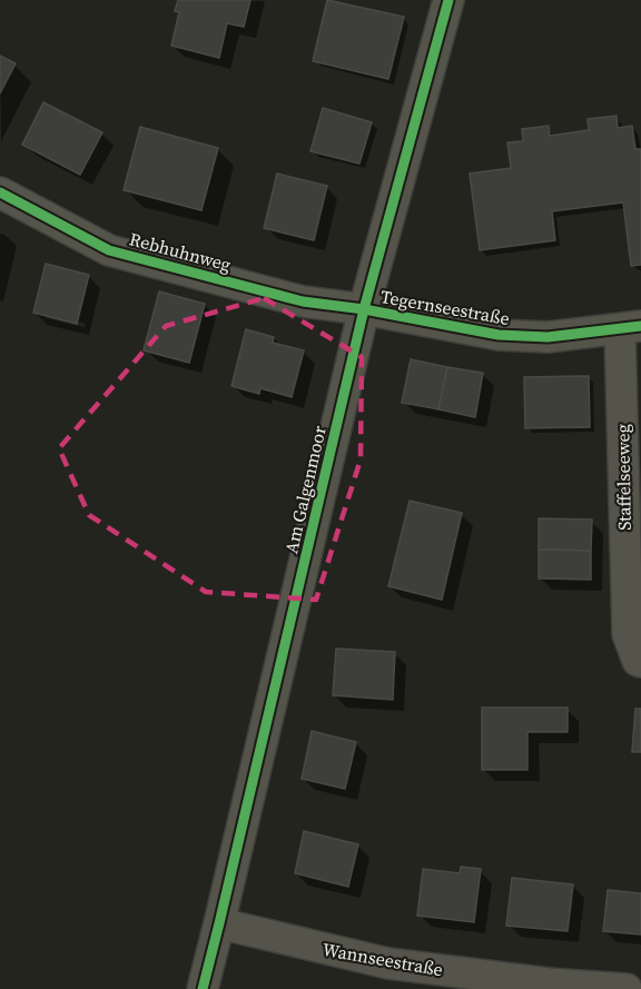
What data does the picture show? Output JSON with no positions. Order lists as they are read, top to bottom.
{
  "streets": {
    "street": [
      "Rebhuhnweg",
      "Tegernseestraße",
      "Staffelseeweg",
      "Am Galgenmoor",
      "Wannseestraße"
    ]
  },
  "crossings": [
    ["Rebhuhnweg", "Tegernseestraße"],
    ["Rebhuhnweg", "Am Galgenmoor"],
    ["Tegernseestraße", "Staffelseeweg"],
    ["Tegernseestraße", "Am Galgenmoor"],
    ["Am Galgenmoor", "Wannseestraße"]
  ]
}
